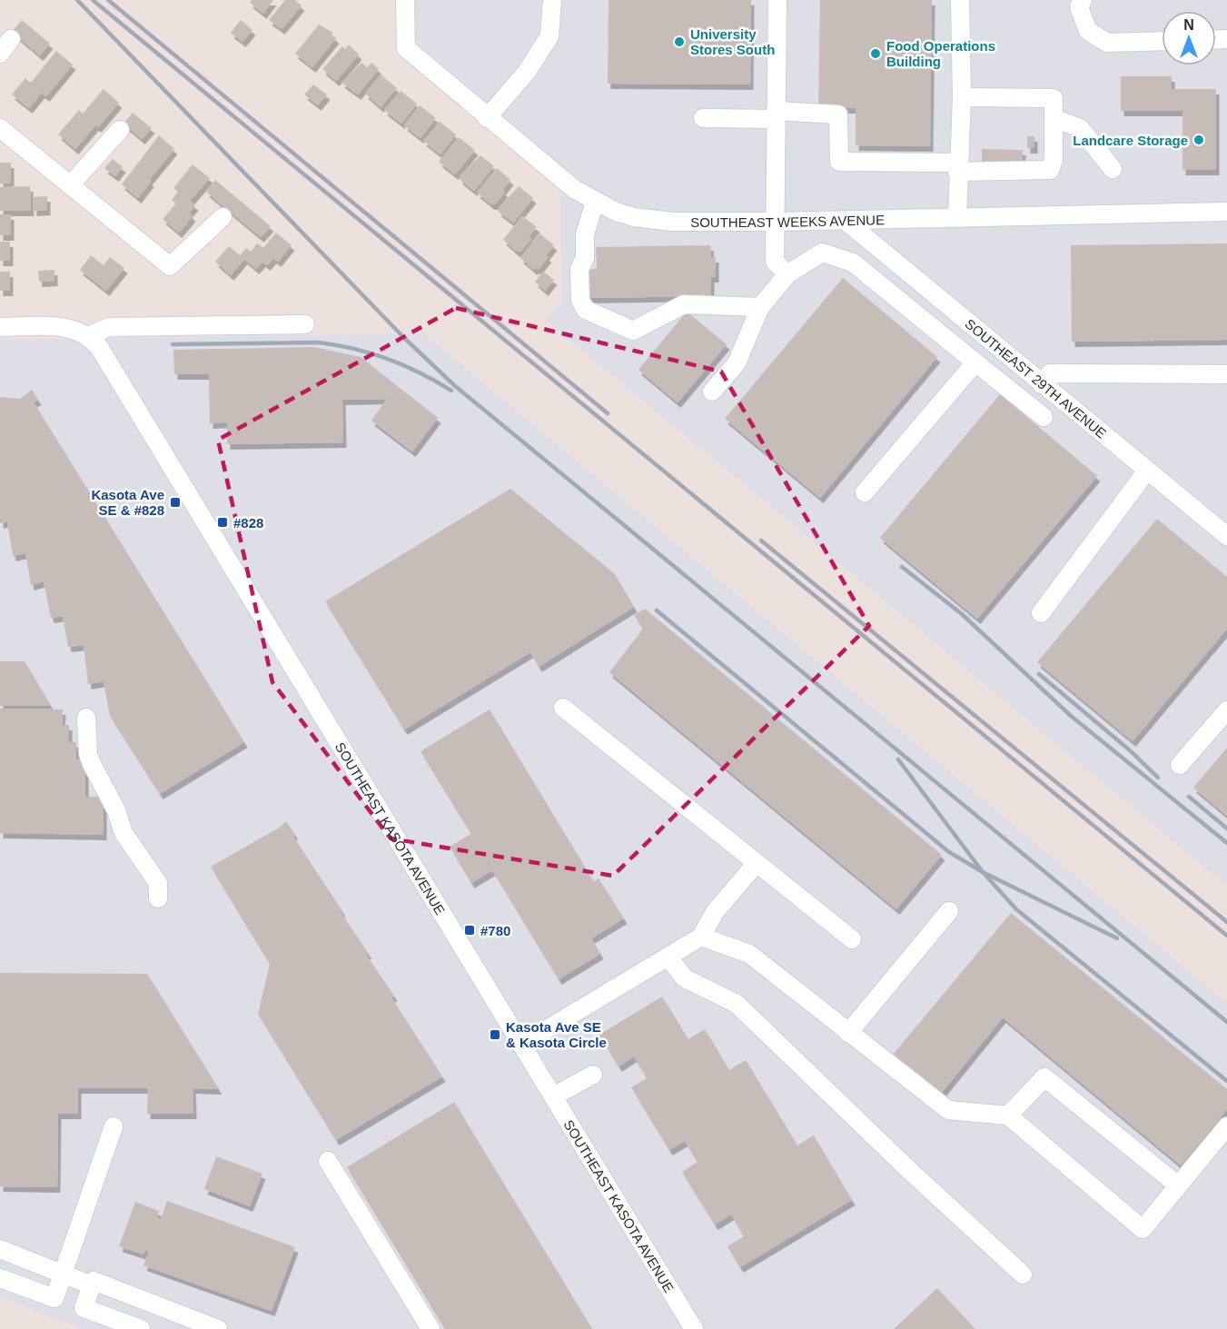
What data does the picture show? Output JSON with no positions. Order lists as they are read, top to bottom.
{
  "streets": {
    "street": ["SOUTHEAST WEEKS AVENUE", "SOUTHEAST 29TH AVENUE", "SOUTHEAST KASOTA AVENUE"]
  },
  "crossings": [
    ["SOUTHEAST WEEKS AVENUE", "SOUTHEAST 29TH AVENUE"]
  ],
  "places": {
    "other": ["University Stores South", "Food Operations Building", "Landcare Storage"],
    "transit": [
      "Kasota Ave SE & #828",
      "#828",
      "#780",
      "Kasota Ave SE & Kasota Circle"
    ]
  },
  "north": "top"
}
